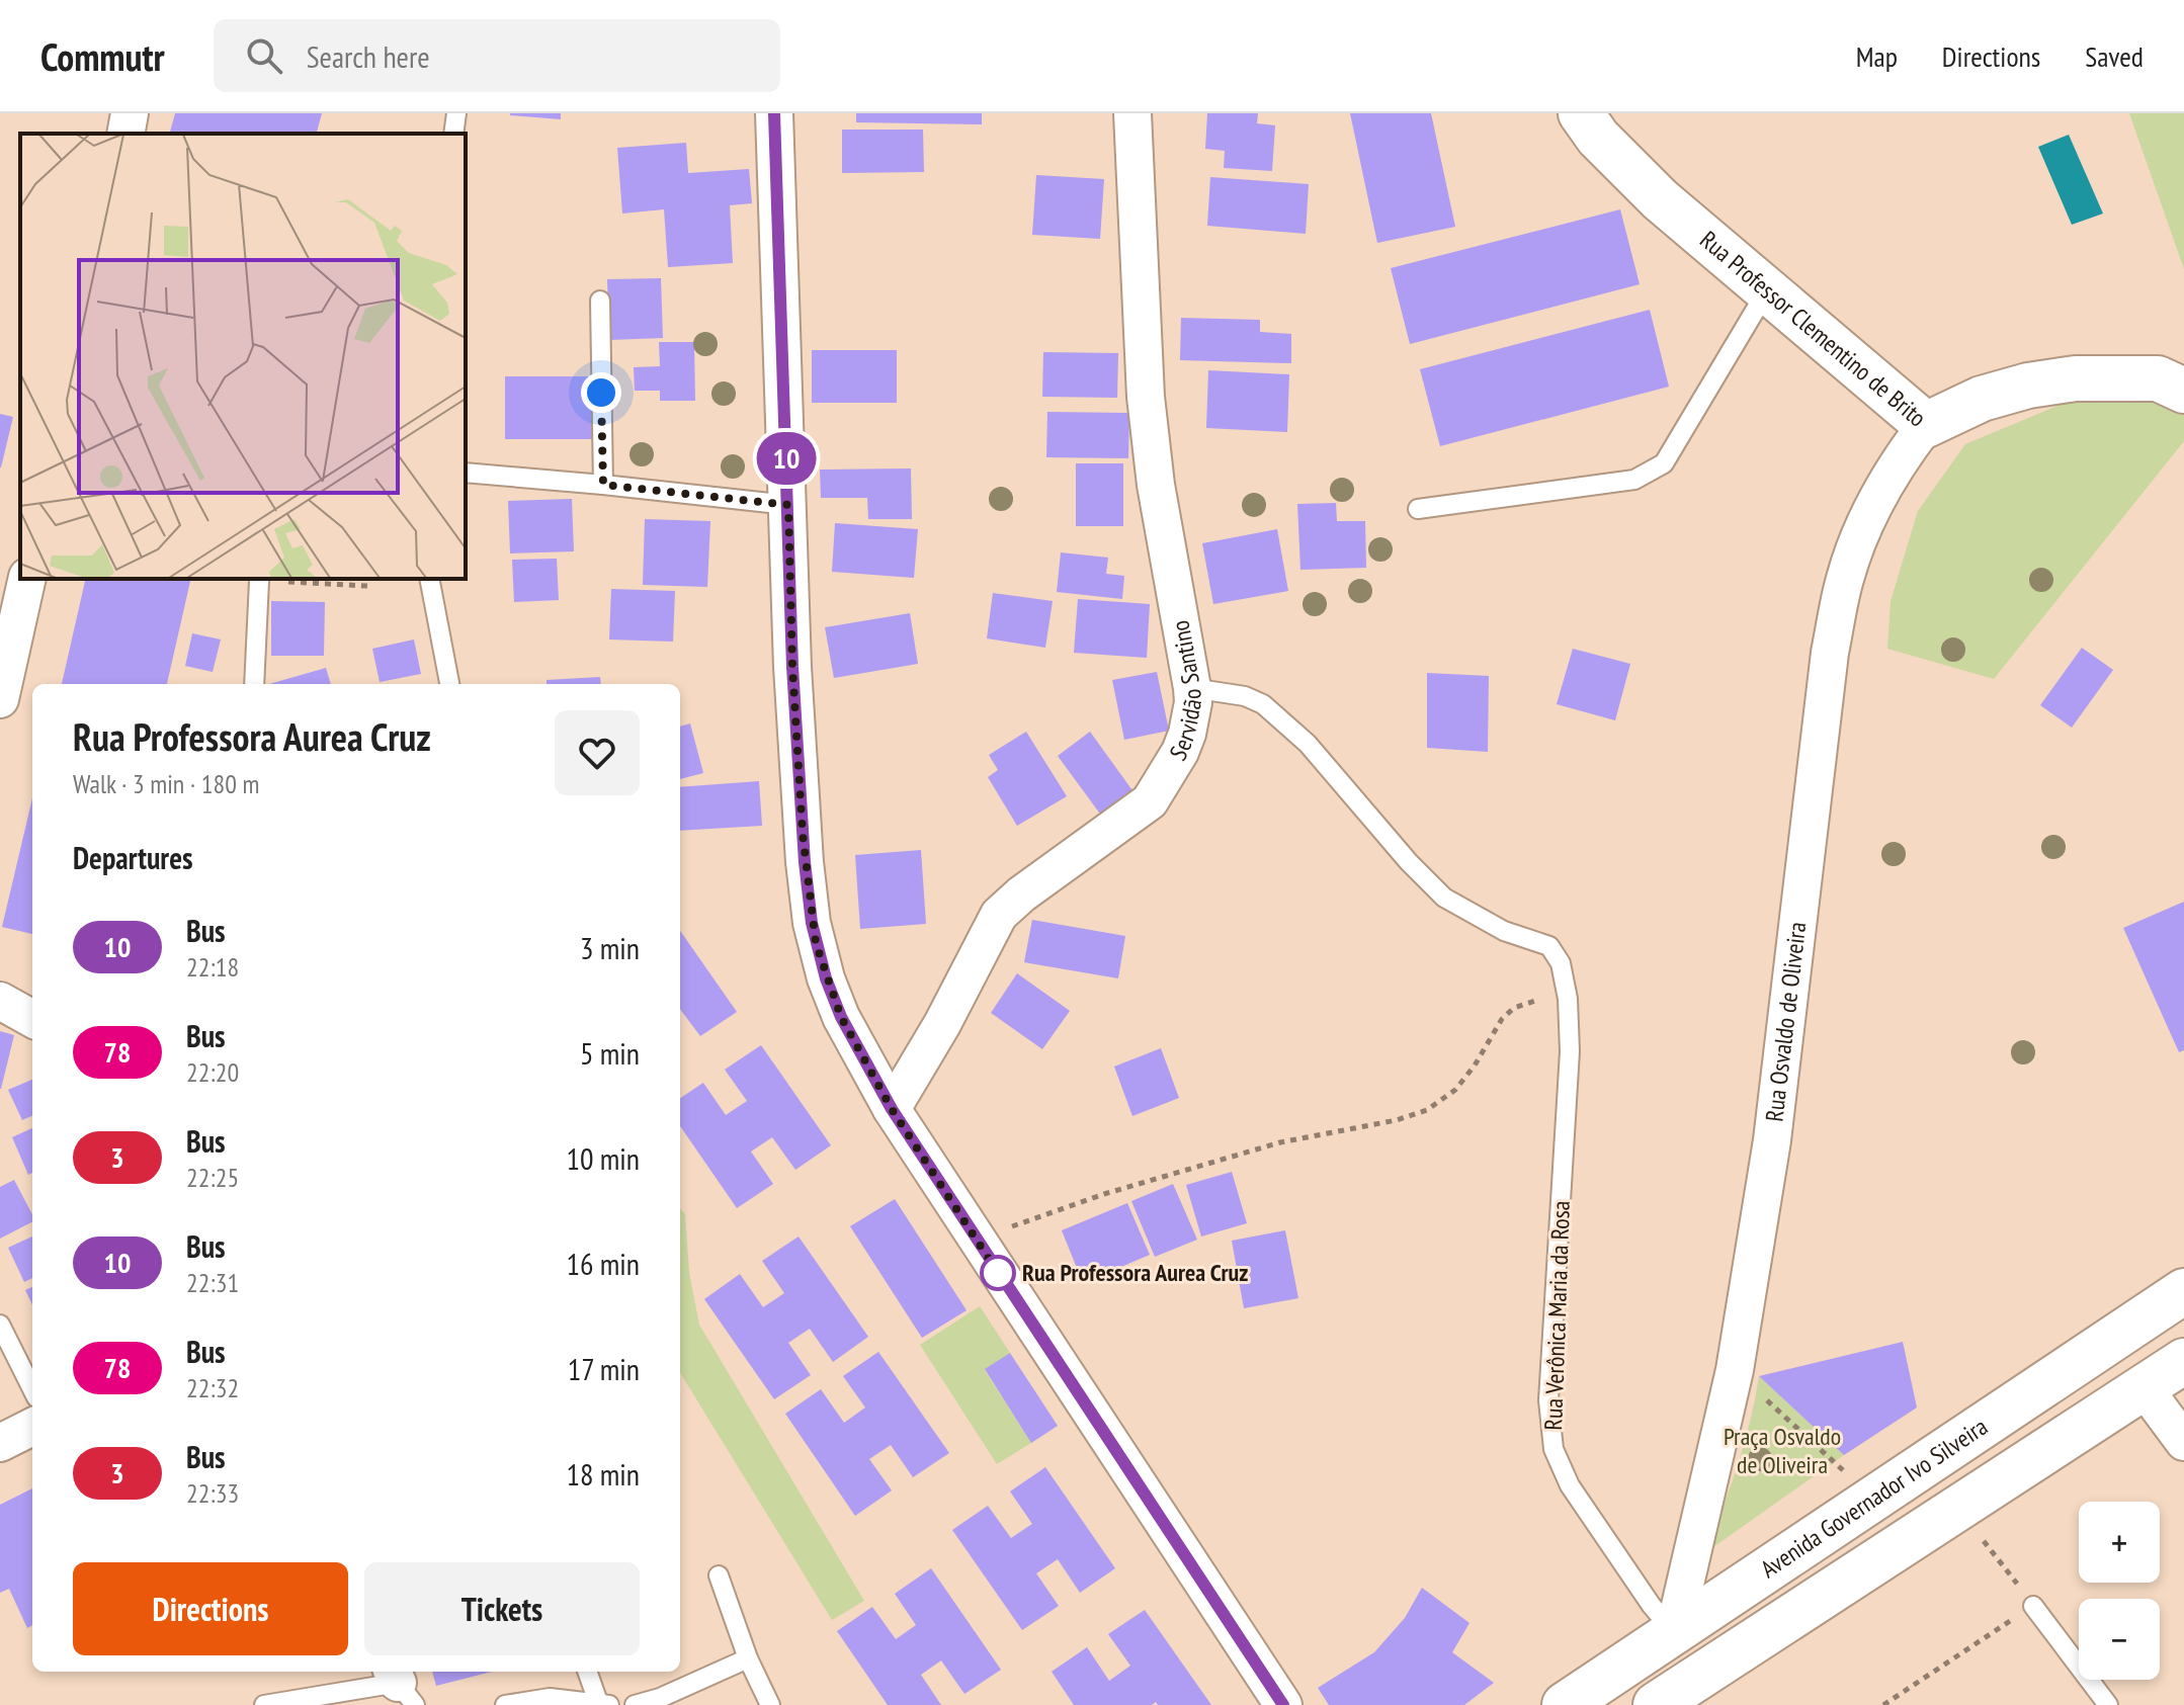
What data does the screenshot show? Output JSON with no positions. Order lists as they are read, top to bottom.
{
  "streets": {
    "main road": ["Rua Professor Clementino de Brito", "Avenida Governador Ivo Silveira"],
    "street": ["Servidão Santino", "Rua Osvaldo de Oliveira"],
    "lane": ["Rua Verônica Maria da Rosa"]
  },
  "crossings": [
    ["Rua Professor Clementino de Brito", "Rua Osvaldo de Oliveira"],
    ["Servidão Santino", "Rua Verônica Maria da Rosa"],
    ["Rua Osvaldo de Oliveira", "Rua Verônica Maria da Rosa"],
    ["Rua Osvaldo de Oliveira", "Avenida Governador Ivo Silveira"],
    ["Rua Verônica Maria da Rosa", "Avenida Governador Ivo Silveira"]
  ],
  "parks": ["Praça Osvaldo de Oliveira"],
  "places": ["Rua Professora Aurea Cruz"],
  "lines": ["bus line 10"],
  "page": {
    "header": "Commutr",
    "search": "Search here",
    "nav": ["Map", "Directions", "Saved"],
    "on_map": "10",
    "heading": [
      ["Rua Professora Aurea Cruz", "Walk · 3 min · 180 m"],
      "Departures"
    ],
    "list": [
      {
        "mark": "10",
        "name": "Bus",
        "note": "22:18",
        "value": "3 min"
      },
      {
        "mark": "78",
        "name": "Bus",
        "note": "22:20",
        "value": "5 min"
      },
      {
        "mark": "3",
        "name": "Bus",
        "note": "22:25",
        "value": "10 min"
      },
      {
        "mark": "10",
        "name": "Bus",
        "note": "22:31",
        "value": "16 min"
      },
      {
        "mark": "78",
        "name": "Bus",
        "note": "22:32",
        "value": "17 min"
      },
      {
        "mark": "3",
        "name": "Bus",
        "note": "22:33",
        "value": "18 min"
      }
    ],
    "map_buttons": ["+", "−"],
    "buttons": ["Directions", "Tickets"]
  }
}
